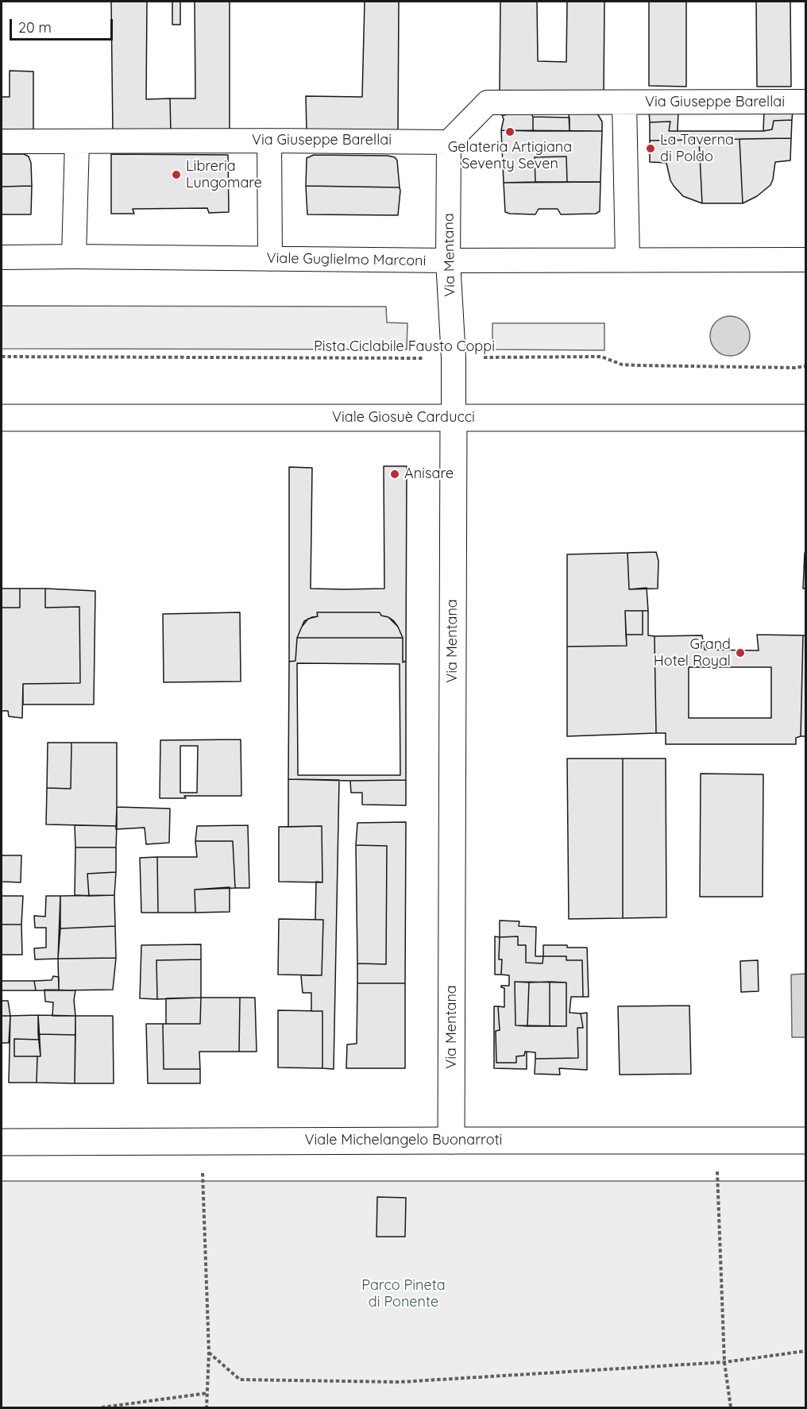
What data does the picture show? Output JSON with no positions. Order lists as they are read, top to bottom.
{
  "streets": {
    "street": [
      "Via Giuseppe Barellai",
      "Via Mentana",
      "Viale Guglielmo Marconi",
      "Viale Giosuè Carducci",
      "Viale Michelangelo Buonarroti"
    ],
    "path": ["Pista Ciclabile Fausto Coppi"]
  },
  "crossings": [
    ["Via Giuseppe Barellai", "Via Mentana"],
    ["Via Giuseppe Barellai", "Viale Guglielmo Marconi"],
    ["Via Mentana", "Viale Guglielmo Marconi"],
    ["Via Mentana", "Pista Ciclabile Fausto Coppi"],
    ["Via Mentana", "Viale Giosuè Carducci"],
    ["Via Mentana", "Viale Michelangelo Buonarroti"]
  ],
  "parks": ["Parco Pineta di Ponente"],
  "places": [
    "Gelateria Artigiana Seventy Seven",
    "La Taverna di Poldo",
    "Libreria Lungomare",
    "Anisare",
    "Grand Hotel Royal"
  ],
  "scale_bar": "20 m"
}
